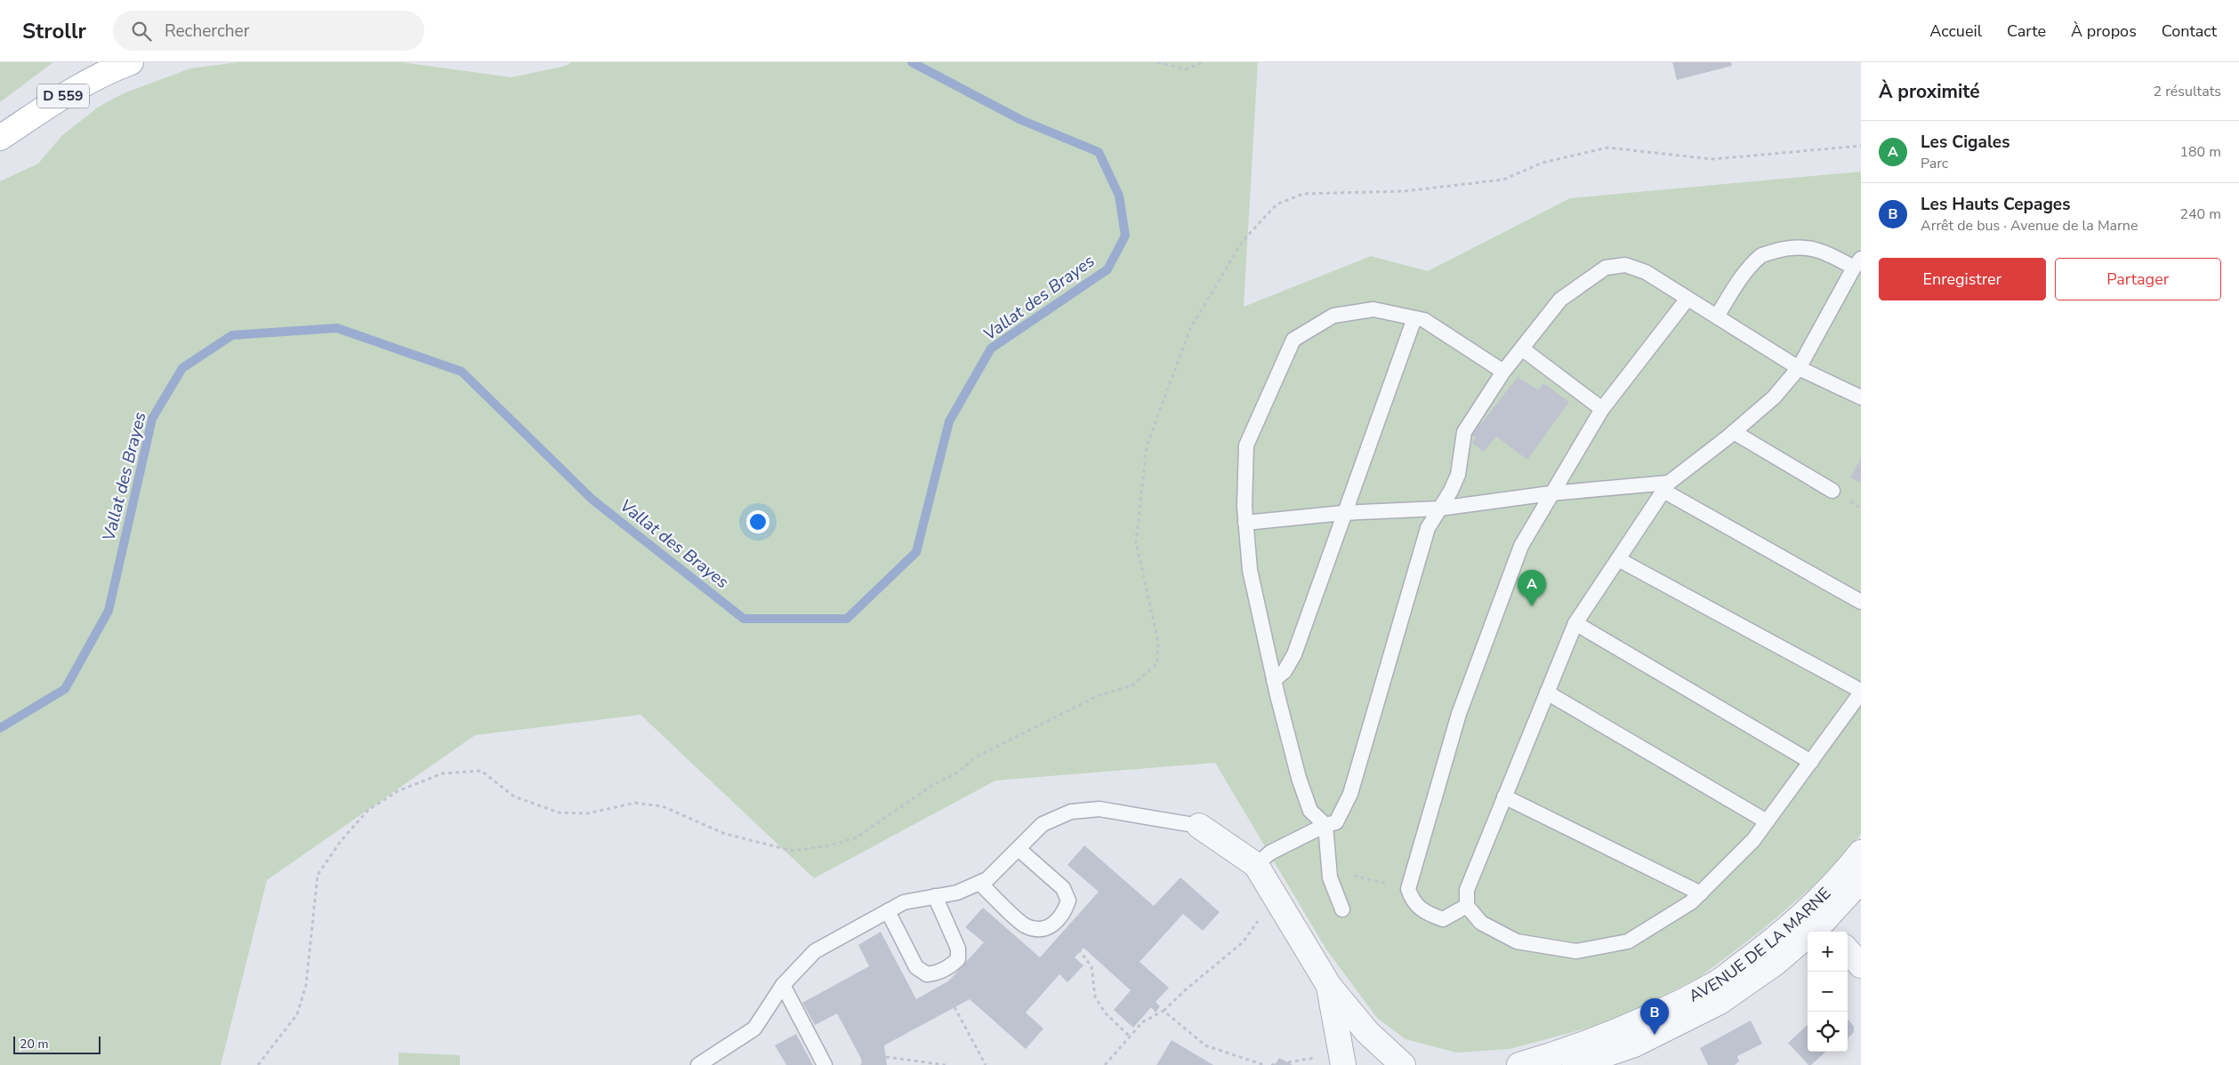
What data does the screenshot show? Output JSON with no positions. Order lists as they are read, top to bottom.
{
  "streets": {
    "main road": ["D 559"],
    "street": ["AVENUE DE LA MARNE"]
  },
  "water": ["Vallat des Brayes"],
  "scale_bar": "20 m",
  "page": {
    "header": "Strollr",
    "search": "Rechercher",
    "nav": [
      "Accueil",
      "Carte",
      "À propos",
      "Contact"
    ],
    "heading": ["À proximité", "2 résultats"],
    "list": [
      {
        "mark": "A",
        "name": "Les Cigales",
        "note": "Parc",
        "value": "180 m"
      },
      {
        "mark": "B",
        "name": "Les Hauts Cepages",
        "note": "Arrêt de bus · Avenue de la Marne",
        "value": "240 m"
      }
    ],
    "buttons": ["Enregistrer", "Partager"],
    "pins": ["A", "B"],
    "map_buttons": ["+", "−"],
    "scale": "20 m"
  }
}
